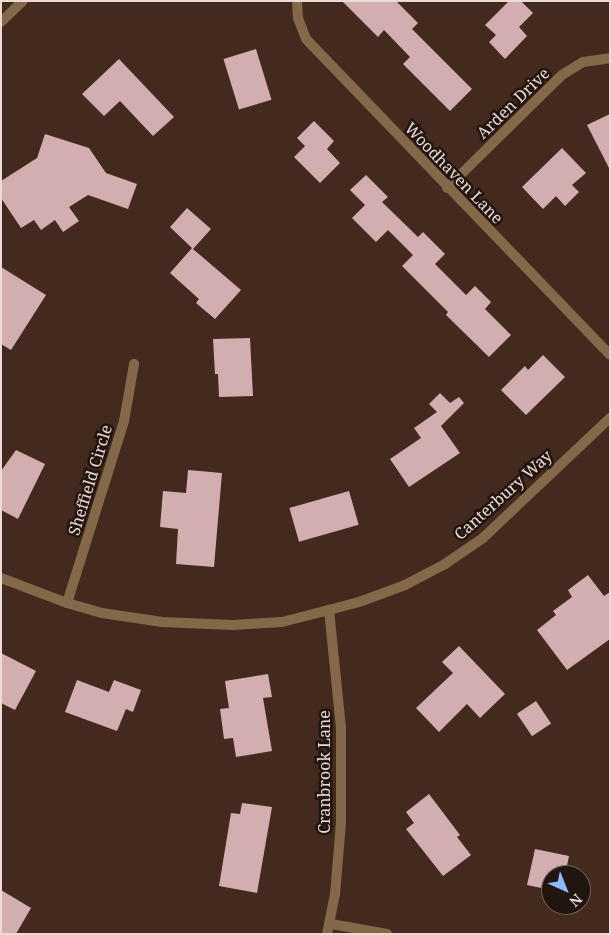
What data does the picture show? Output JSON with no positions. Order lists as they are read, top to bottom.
{
  "streets": {
    "street": [
      "Arden Drive",
      "Woodhaven Lane",
      "Sheffield Circle",
      "Canterbury Way",
      "Cranbrook Lane"
    ]
  },
  "crossings": [
    ["Arden Drive", "Woodhaven Lane"],
    ["Sheffield Circle", "Canterbury Way"],
    ["Canterbury Way", "Cranbrook Lane"]
  ],
  "north": "bottom right"
}
